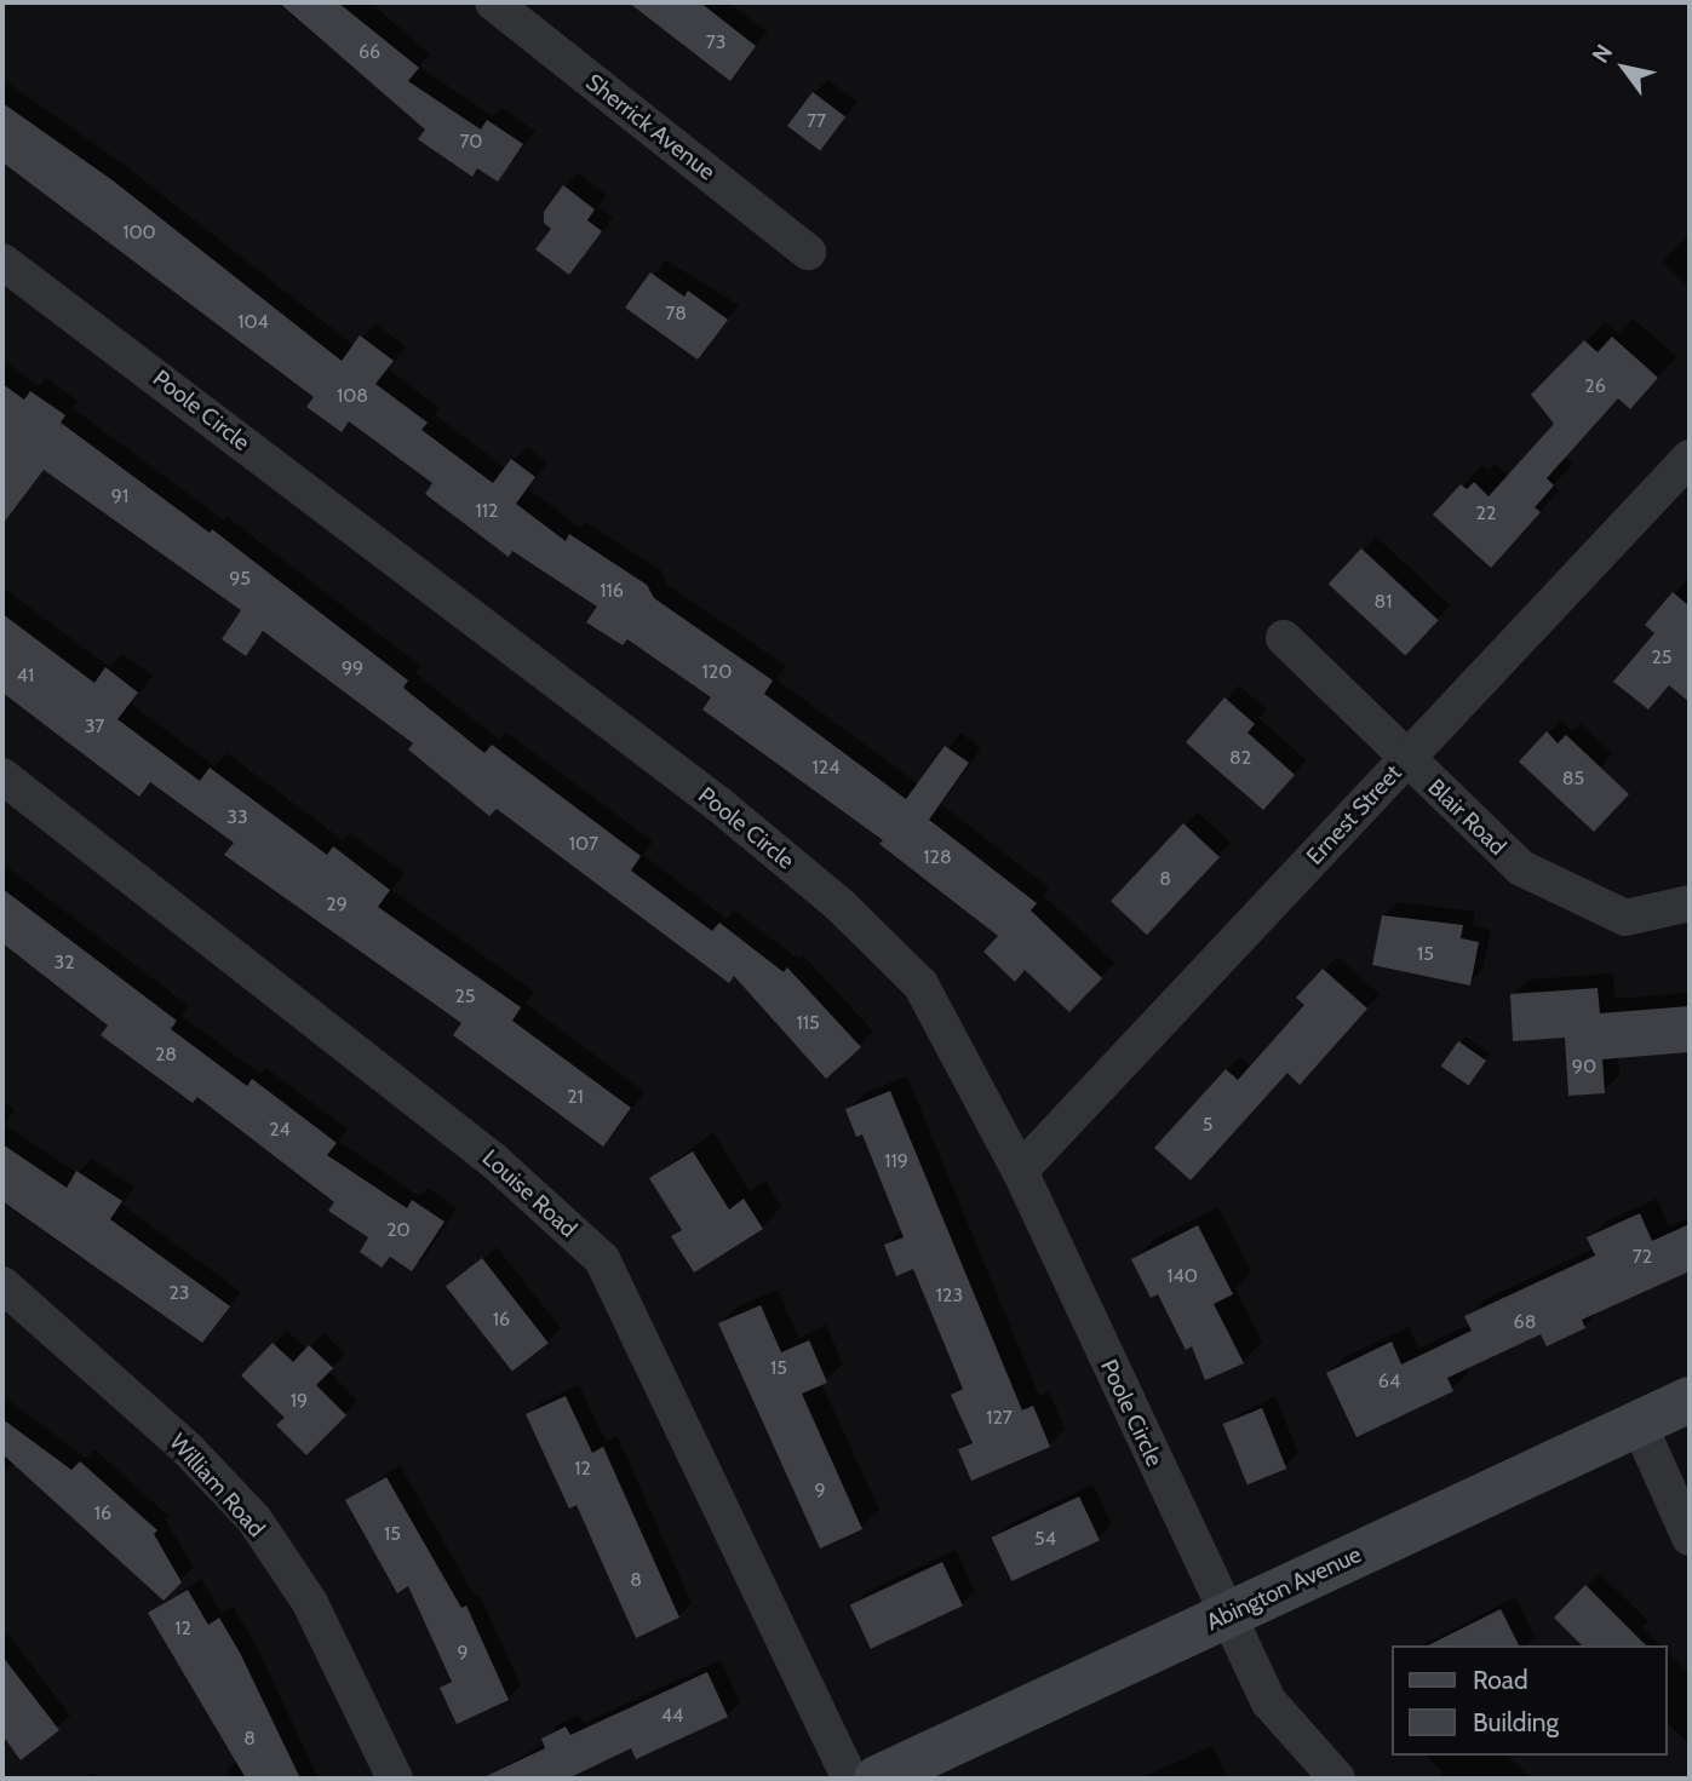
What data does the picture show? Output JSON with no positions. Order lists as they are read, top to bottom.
{
  "streets": {
    "main road": ["Abington Avenue"],
    "street": [
      "Sherrick Avenue",
      "Poole Circle",
      "Ernest Street",
      "Blair Road",
      "Louise Road",
      "William Road"
    ]
  },
  "crossings": [
    ["Poole Circle", "Ernest Street"],
    ["Poole Circle", "Abington Avenue"],
    ["Ernest Street", "Blair Road"]
  ],
  "house_numbers": [
    "73",
    "66",
    "77",
    "70",
    "100",
    "78",
    "104",
    "26",
    "108",
    "91",
    "112",
    "22",
    "95",
    "116",
    "81",
    "25",
    "99",
    "120",
    "41",
    "37",
    "82",
    "124",
    "85",
    "33",
    "107",
    "128",
    "8",
    "29",
    "15",
    "32",
    "25",
    "115",
    "28",
    "90",
    "21",
    "5",
    "24",
    "119",
    "20",
    "72",
    "140",
    "23",
    "123",
    "16",
    "68",
    "15",
    "64",
    "19",
    "127",
    "12",
    "9",
    "16",
    "15",
    "54",
    "8",
    "12",
    "9",
    "44",
    "8"
  ],
  "legend": ["Road", "Building"],
  "north": "top left"
}
